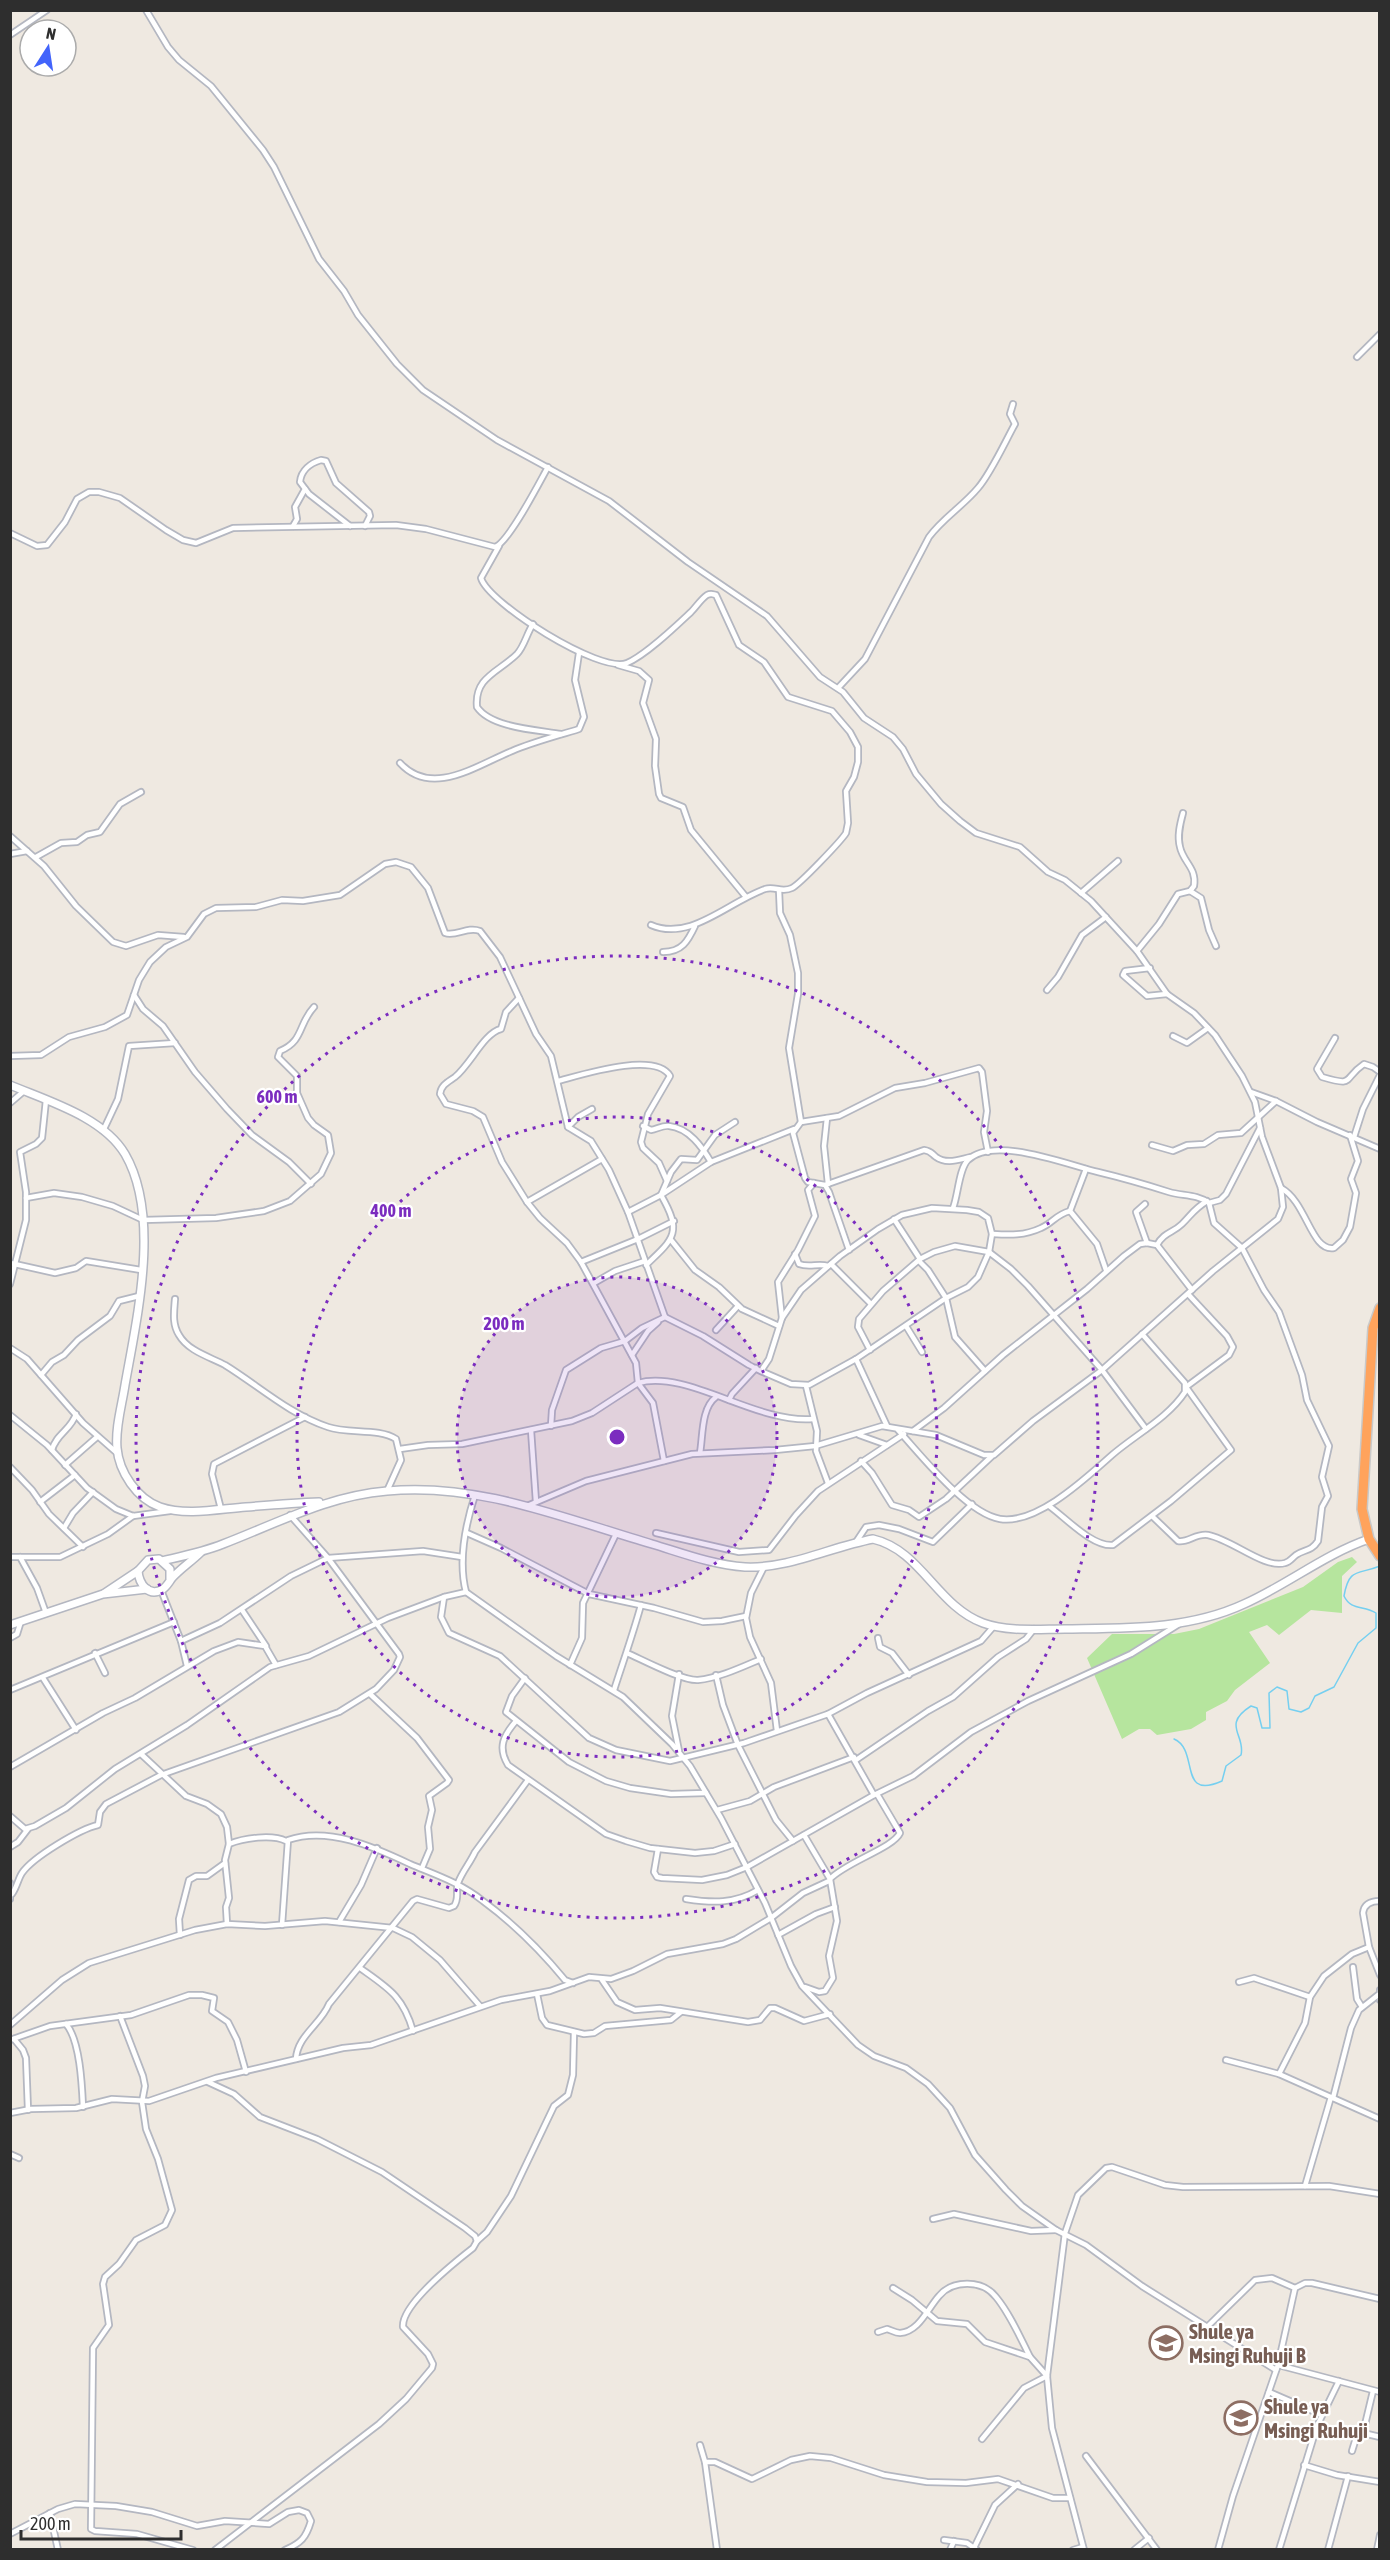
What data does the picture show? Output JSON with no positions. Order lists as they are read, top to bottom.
{
  "places": {
    "school or university": ["Shule ya Msingi Ruhuji B", "Shule ya Msingi Ruhuji"]
  },
  "scale_bar": "200 m",
  "north": "top",
  "rings": ["600 m", "400 m", "200 m"]
}
